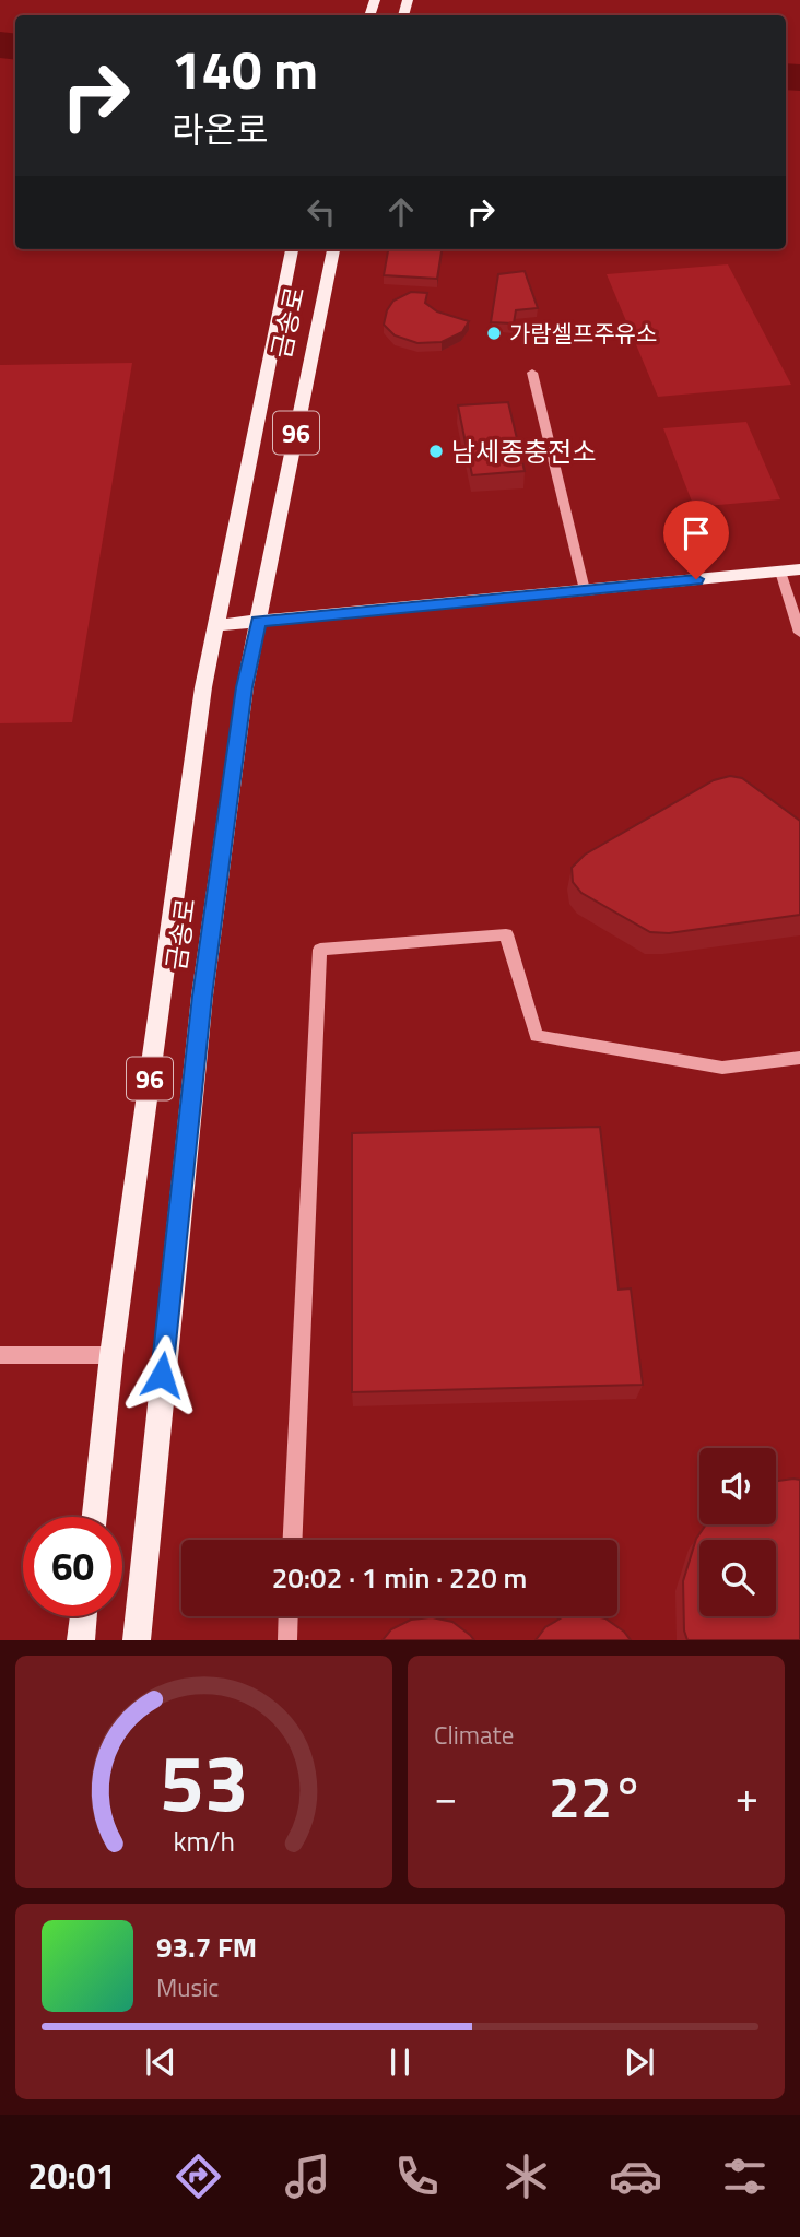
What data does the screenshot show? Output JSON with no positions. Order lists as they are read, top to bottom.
{
  "streets": {
    "main road": ["금송로", "96"]
  },
  "places": ["가람셀프주유소", "남세종충전소"],
  "page": {
    "turn": ["140 m", "라온로"],
    "limit": "60",
    "trip": "20:02 · 1 min · 220 m",
    "tile": "Climate",
    "heat": ["−", "22°", "+"],
    "song": ["93.7 FM", "Music"],
    "tabs": "20:01",
    "gauge": ["53", "km/h"]
  }
}
